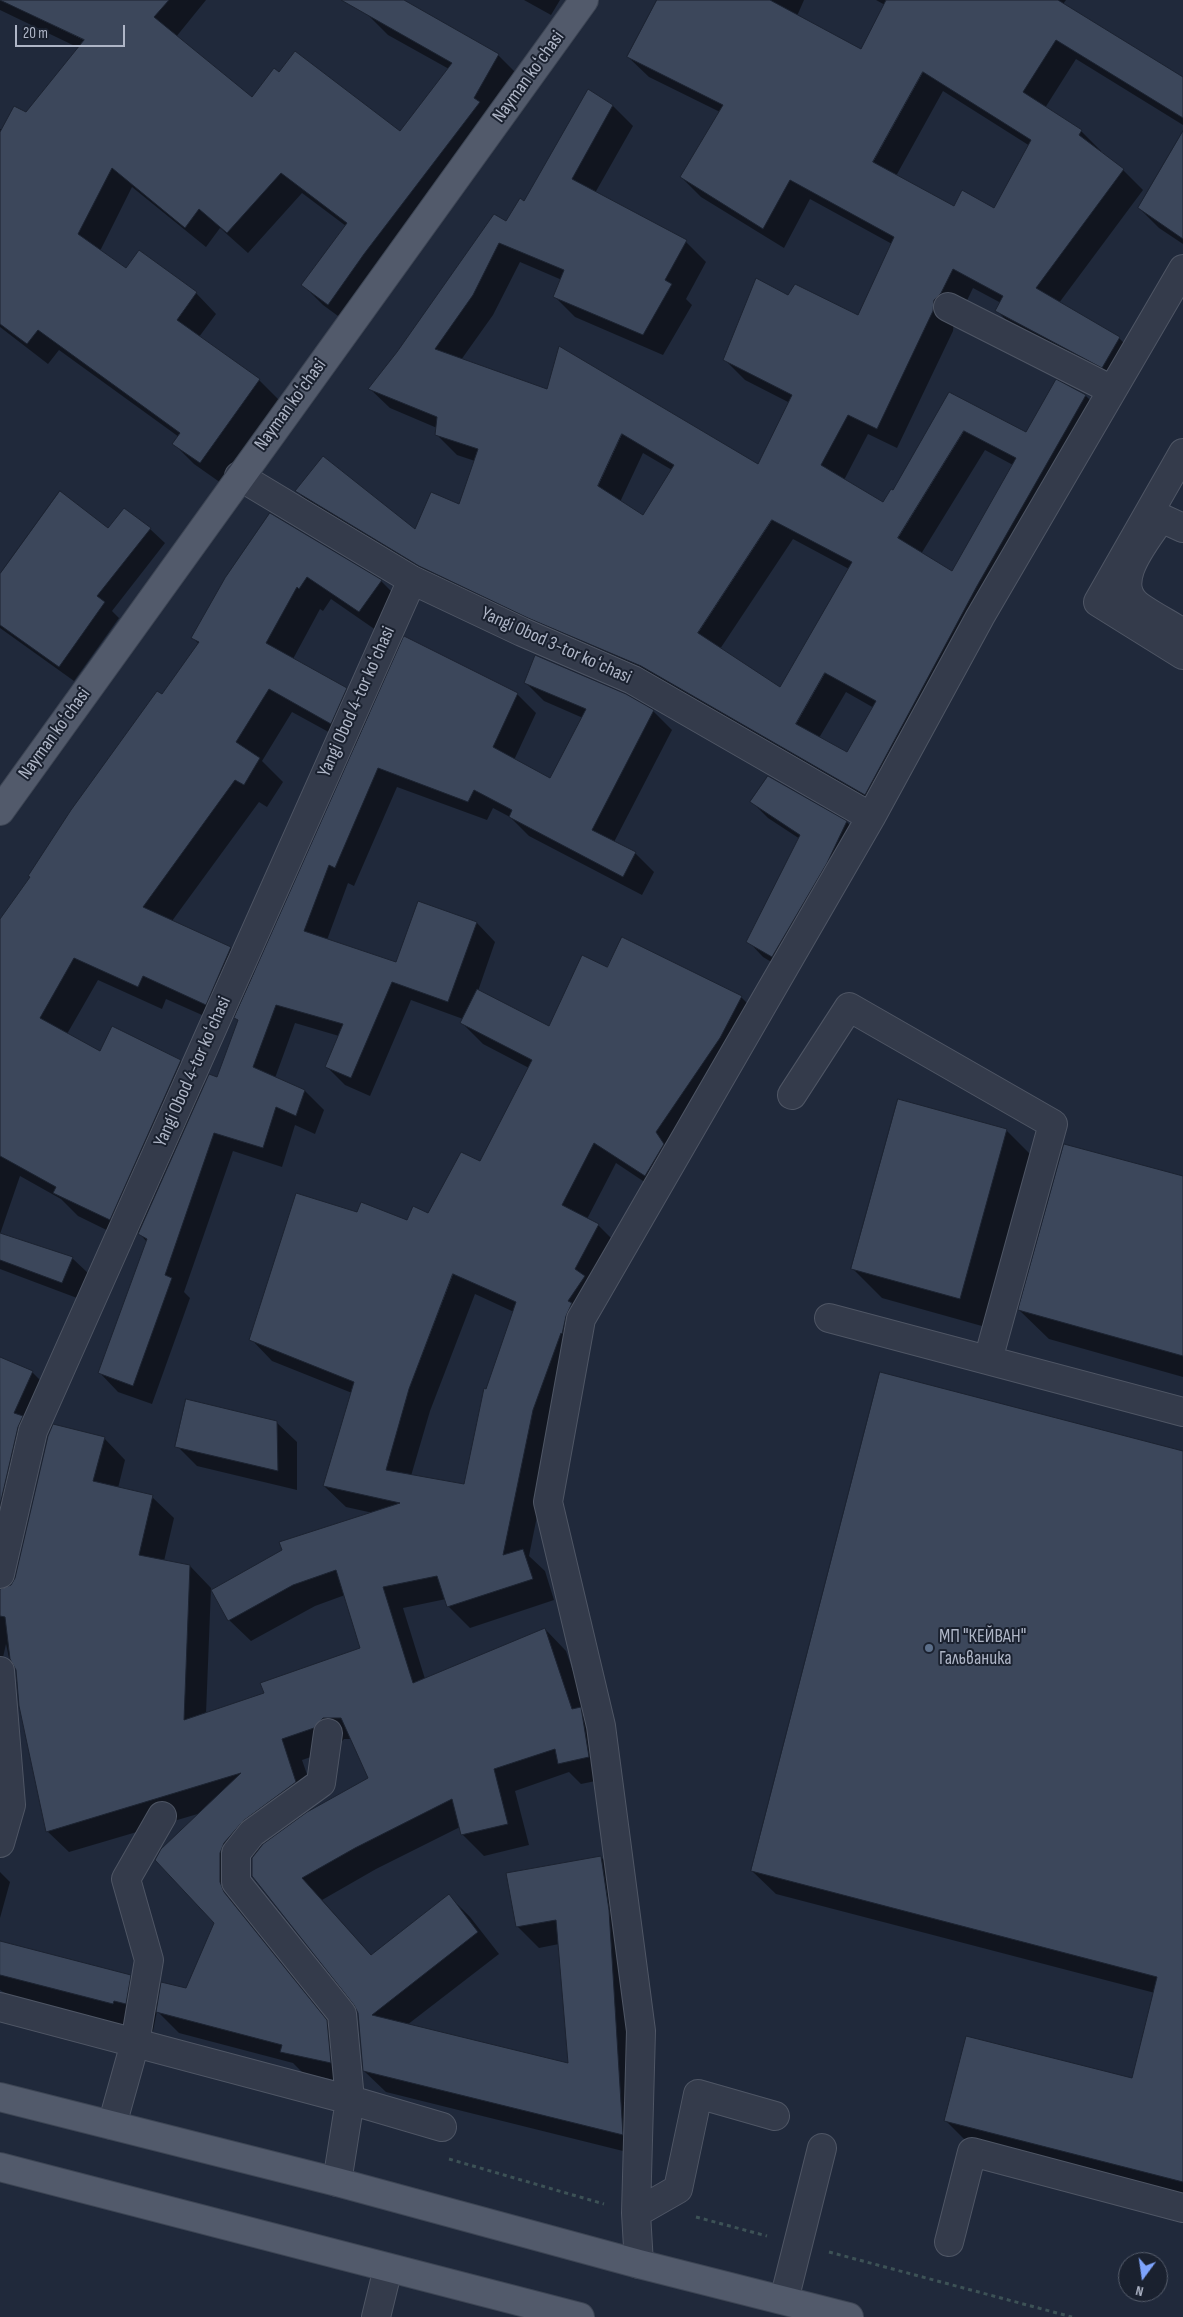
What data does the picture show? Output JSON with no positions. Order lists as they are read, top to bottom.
{
  "streets": {
    "main road": ["Nayman koʻchasi"],
    "street": ["Yangi Obod 3-tor koʻchasi", "Yangi Obod 4-tor koʻchasi"]
  },
  "crossings": [
    ["Nayman koʻchasi", "Yangi Obod 3-tor koʻchasi"],
    ["Yangi Obod 3-tor koʻchasi", "Yangi Obod 4-tor koʻchasi"]
  ],
  "places": ["МП \"КЕЙВАН\" Гальваника"],
  "scale_bar": "20 m",
  "north": "bottom"
}
